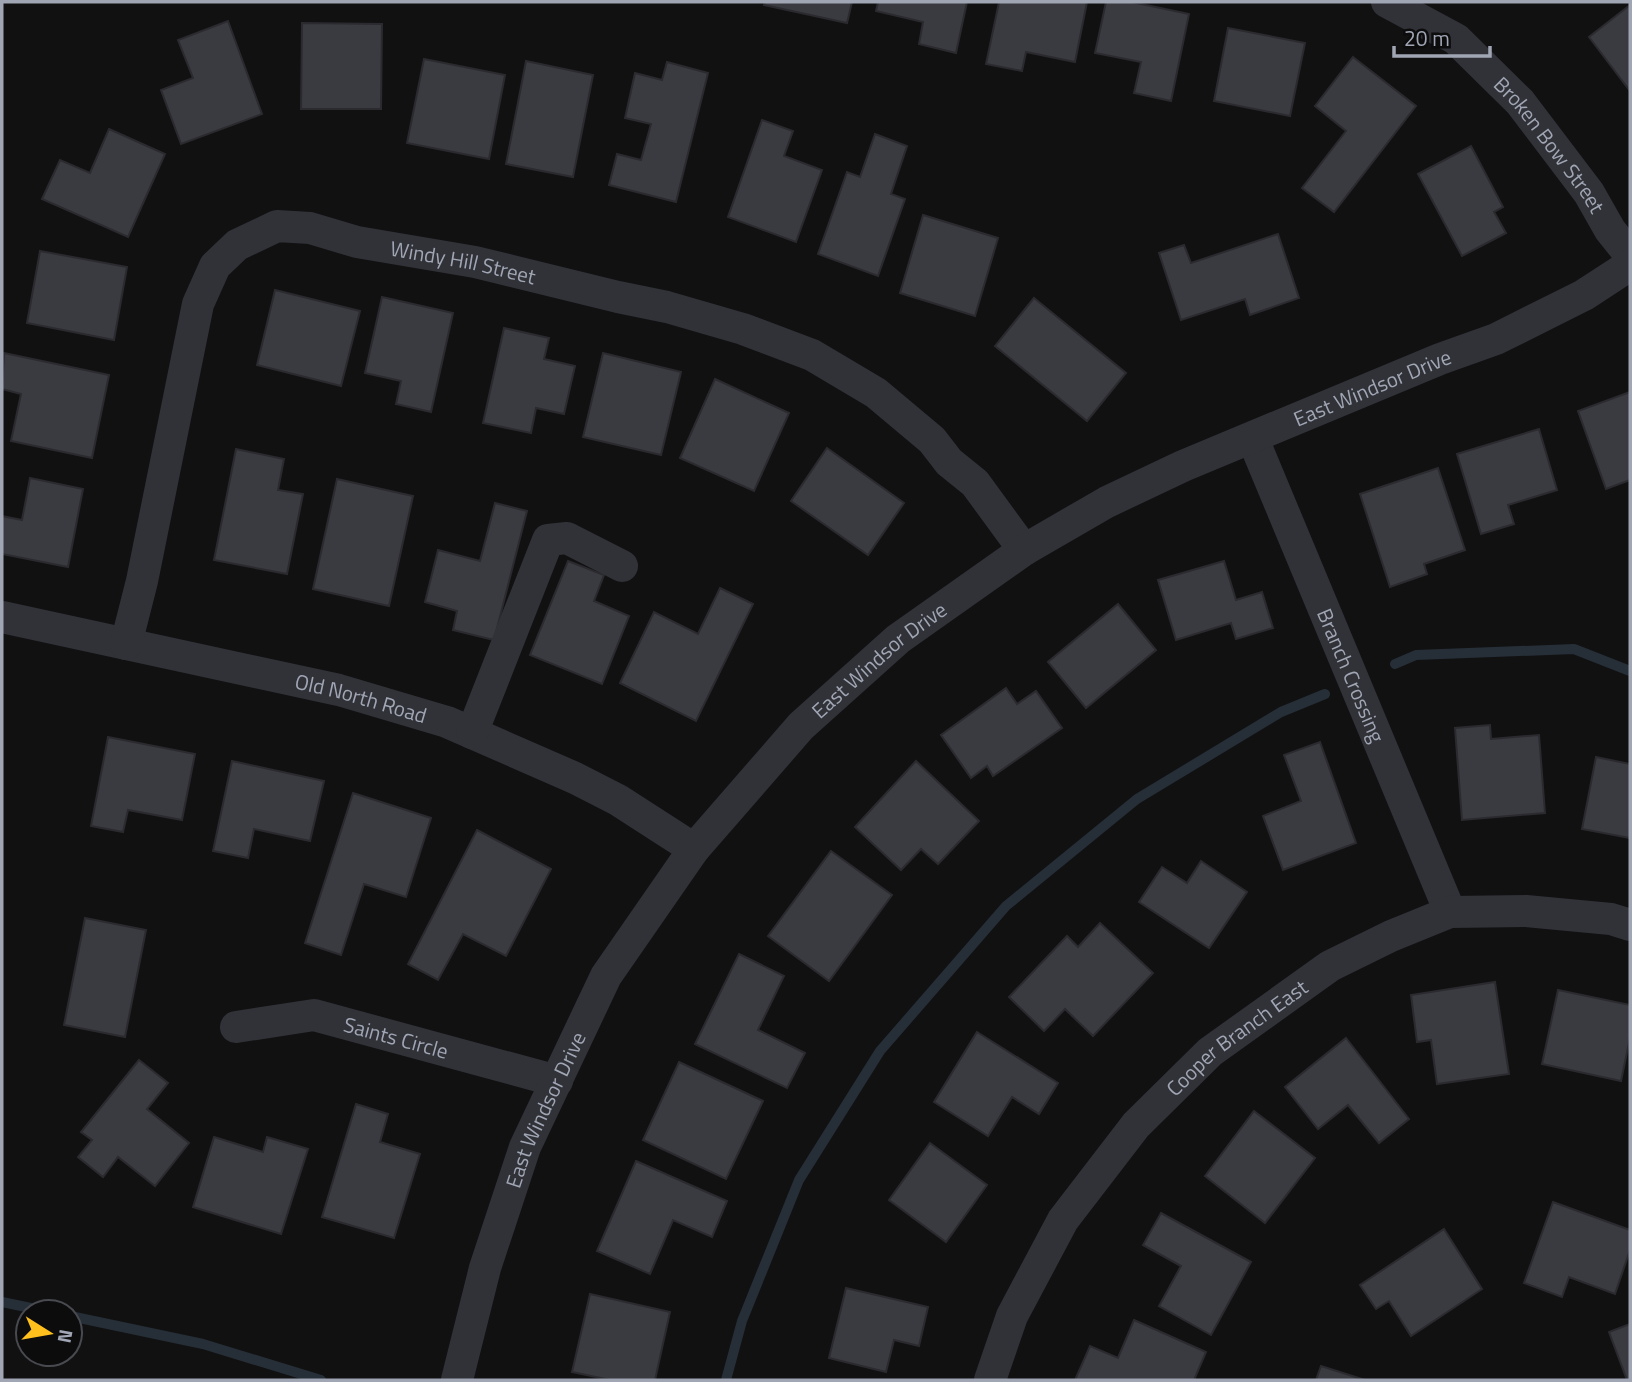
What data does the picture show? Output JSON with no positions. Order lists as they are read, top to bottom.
{
  "streets": {
    "street": [
      "Broken Bow Street",
      "Windy Hill Street",
      "East Windsor Drive",
      "Branch Crossing",
      "Old North Road",
      "Saints Circle",
      "Cooper Branch East"
    ]
  },
  "crossings": [
    ["Windy Hill Street", "East Windsor Drive"],
    ["Windy Hill Street", "Old North Road"],
    ["East Windsor Drive", "Branch Crossing"],
    ["East Windsor Drive", "Old North Road"],
    ["East Windsor Drive", "Saints Circle"],
    ["Branch Crossing", "Cooper Branch East"]
  ],
  "scale_bar": "20 m",
  "north": "right"
}
